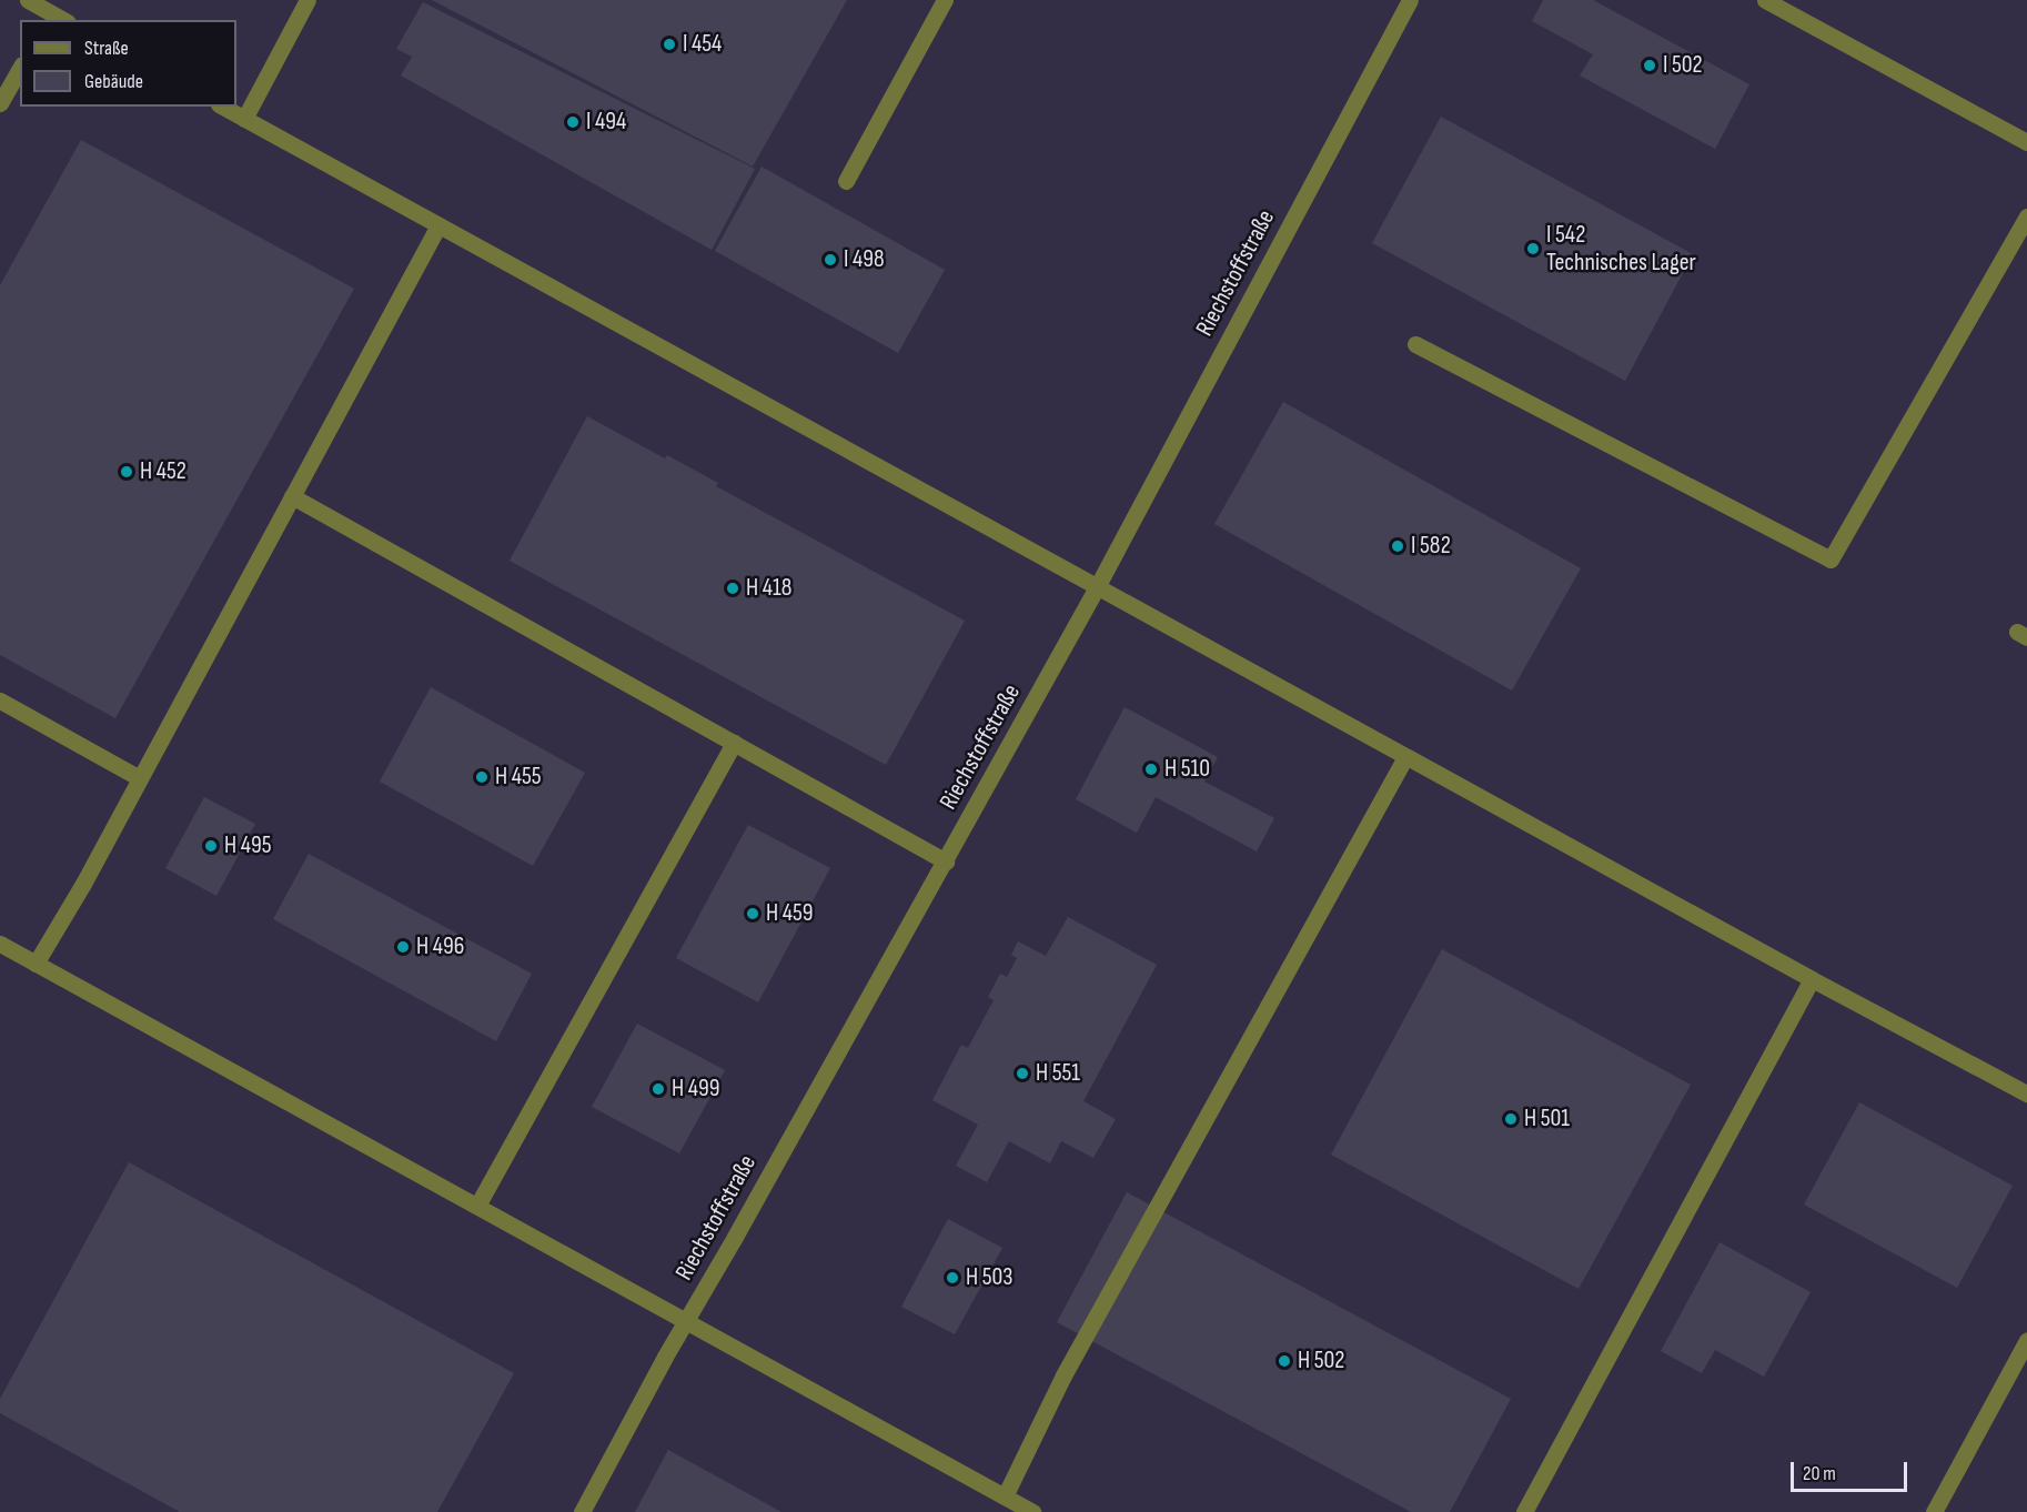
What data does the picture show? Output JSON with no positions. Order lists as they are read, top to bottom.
{
  "streets": {
    "street": ["Riechstoffstraße"]
  },
  "places": [
    "I 454",
    "I 502",
    "I 494",
    "I 542 Technisches Lager",
    "I 498",
    "H 452",
    "I 582",
    "H 418",
    "H 510",
    "H 455",
    "H 495",
    "H 459",
    "H 496",
    "H 551",
    "H 499",
    "H 501",
    "H 503",
    "H 502"
  ],
  "legend": ["Straße", "Gebäude"],
  "scale_bar": "20 m"
}
